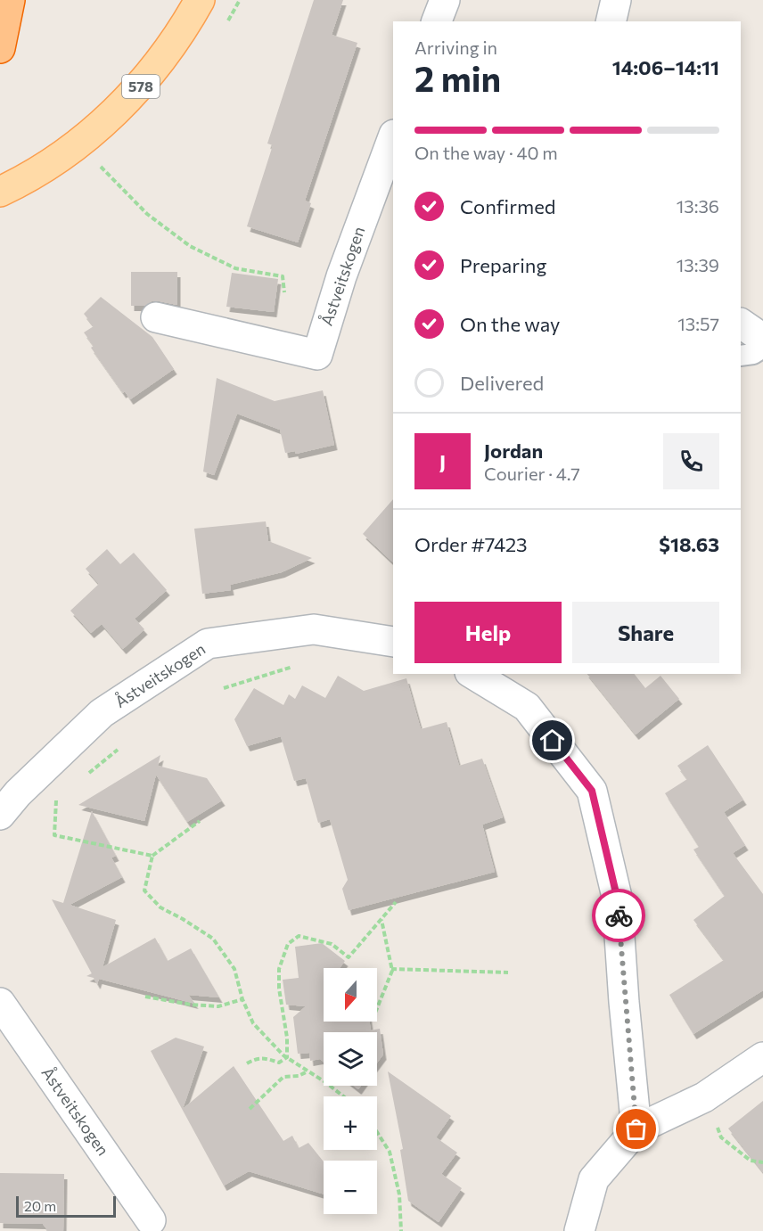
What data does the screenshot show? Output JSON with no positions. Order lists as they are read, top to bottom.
{
  "streets": {
    "main road": ["578"],
    "street": ["Åstveitskogen"]
  },
  "scale_bar": "20 m",
  "north": "bottom",
  "page": {
    "heading": ["2 min", "Arriving in", "14:06–14:11"],
    "panel": [
      "Jordan",
      "Courier · 4.7",
      "Order #7423",
      "$18.63"
    ],
    "bar": "On the way · 40 m",
    "list": [
      ["Confirmed", "13:36"],
      ["Preparing", "13:39"],
      ["On the way", "13:57"],
      "Delivered"
    ],
    "round": "J",
    "buttons": ["Help", "Share"],
    "map_buttons": ["+", "−"],
    "scale": "20 m"
  }
}
